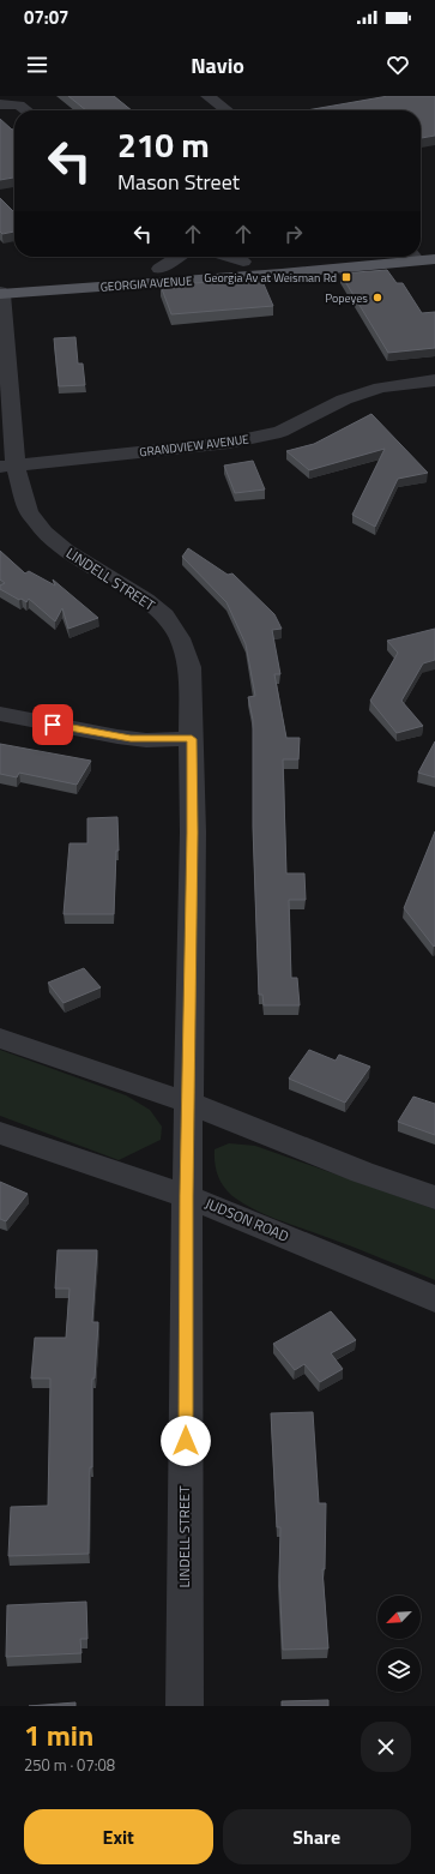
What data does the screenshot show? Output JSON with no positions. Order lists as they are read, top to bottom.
{
  "streets": {
    "main road": ["GEORGIA AVENUE"],
    "street": ["GRANDVIEW AVENUE", "LINDELL STREET", "JUDSON ROAD"]
  },
  "crossings": [
    ["GEORGIA AVENUE", "LINDELL STREET"],
    ["GRANDVIEW AVENUE", "LINDELL STREET"],
    ["LINDELL STREET", "JUDSON ROAD"]
  ],
  "places": {
    "transit": ["Georgia Av at Weisman Rd"],
    "other": ["Popeyes"]
  },
  "north": "bottom left",
  "page": {
    "status": "07:07",
    "header": "Navio",
    "turn": ["210 m", "Mason Street"],
    "heading": ["1 min", "250 m · 07:08"],
    "buttons": ["Exit", "Share"]
  }
}
